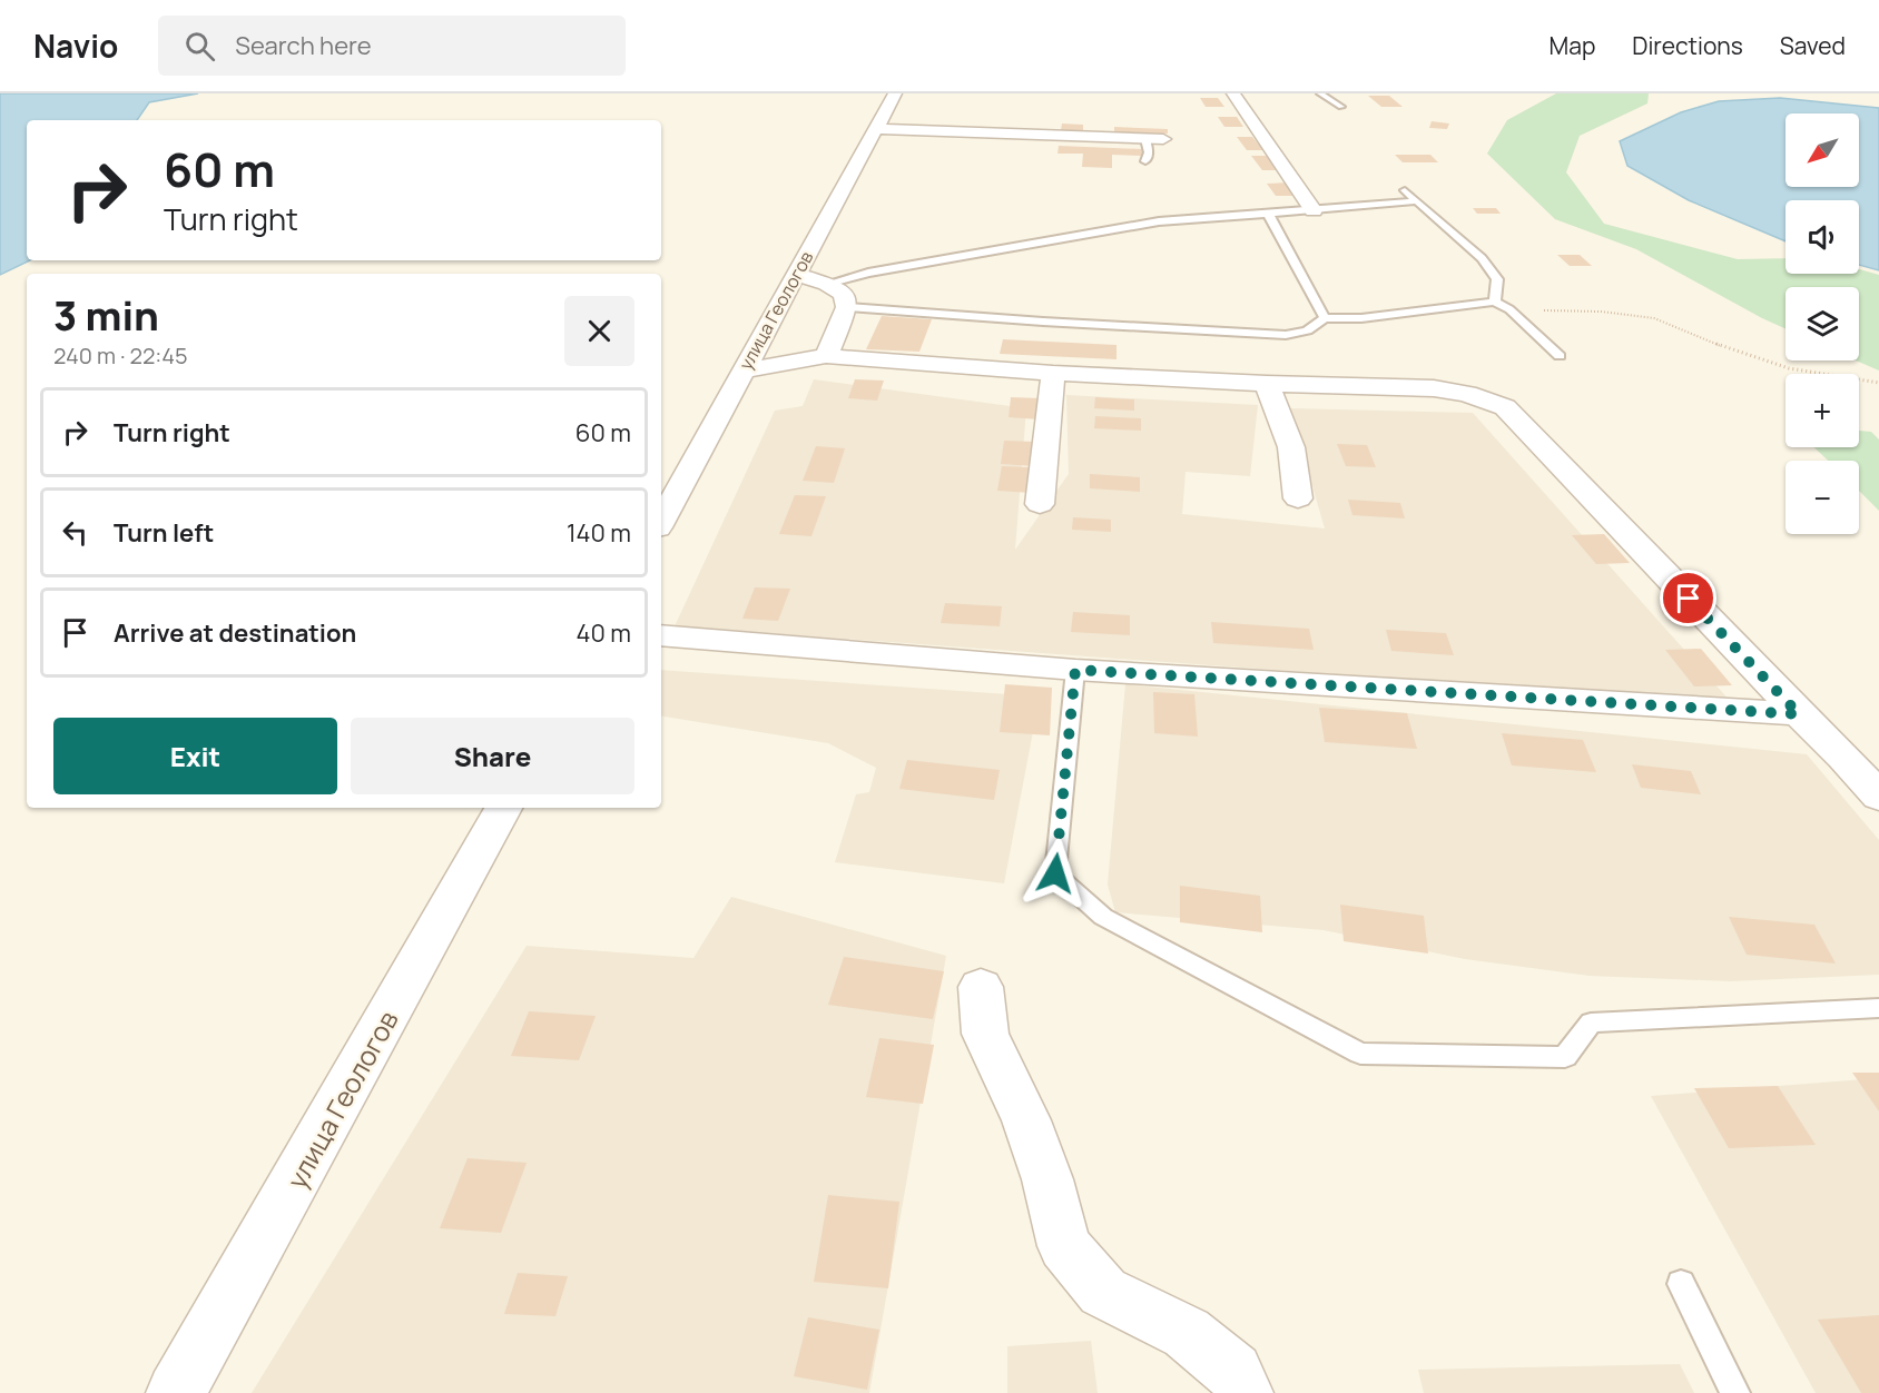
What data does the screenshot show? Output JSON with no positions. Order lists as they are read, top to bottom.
{
  "streets": {
    "street": ["улица Геологов"]
  },
  "north": "bottom left",
  "page": {
    "header": "Navio",
    "search": "Search here",
    "nav": ["Map", "Directions", "Saved"],
    "map_buttons": ["+", "−"],
    "turn": ["60 m", "Turn right"],
    "heading": ["3 min", "240 m · 22:45"],
    "list": [
      {
        "name": "Turn right",
        "value": "60 m"
      },
      {
        "name": "Turn left",
        "value": "140 m"
      },
      {
        "name": "Arrive at destination",
        "value": "40 m"
      }
    ],
    "buttons": ["Exit", "Share"]
  }
}
